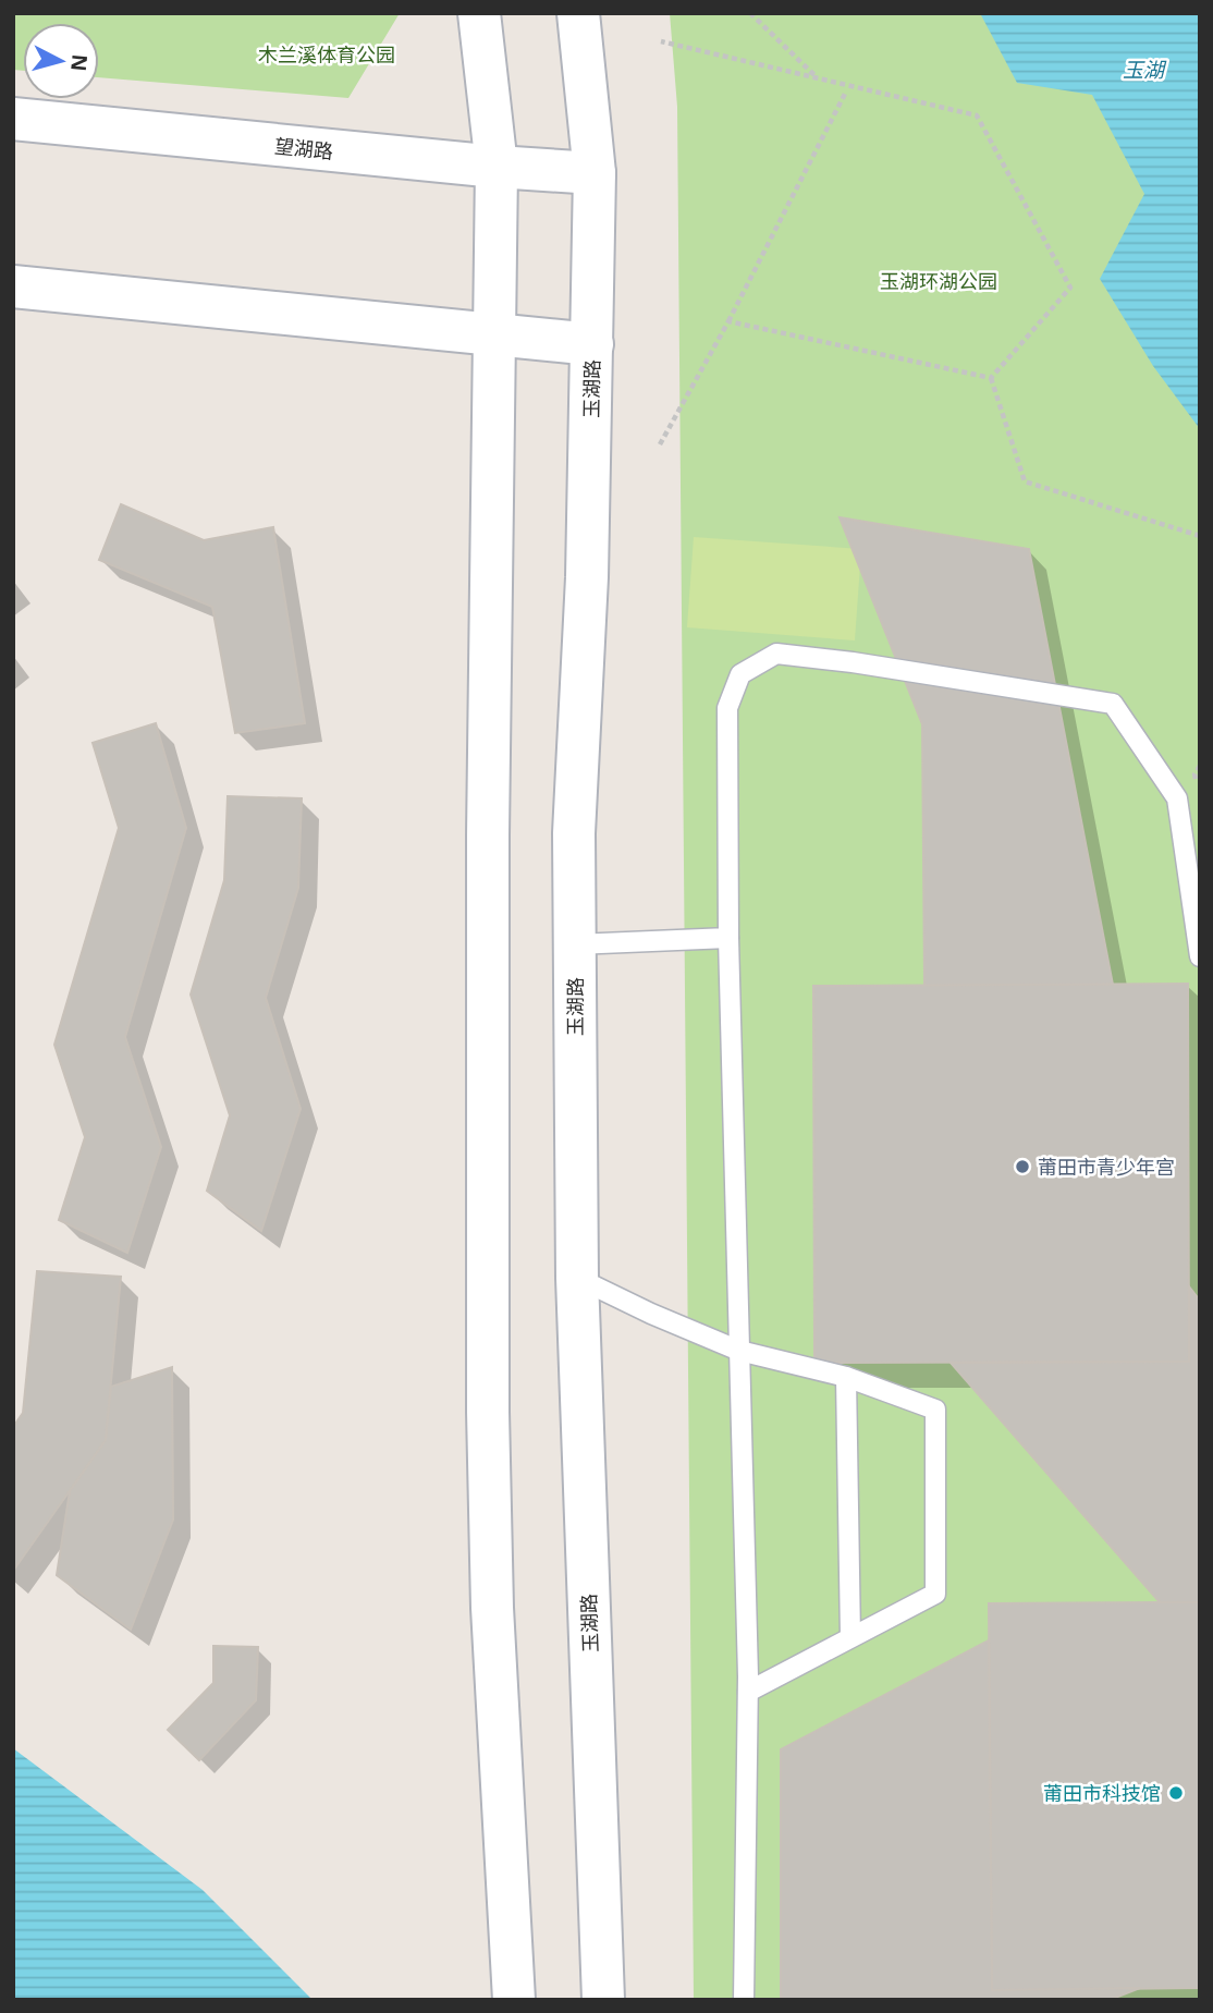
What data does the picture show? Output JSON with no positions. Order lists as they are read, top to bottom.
{
  "streets": {
    "main road": ["望湖路", "玉湖路"]
  },
  "crossings": [
    ["望湖路", "玉湖路"]
  ],
  "water": ["玉湖"],
  "parks": ["木兰溪体育公园", "玉湖环湖公园"],
  "places": ["莆田市青少年宫", "莆田市科技馆"],
  "north": "right"
}
